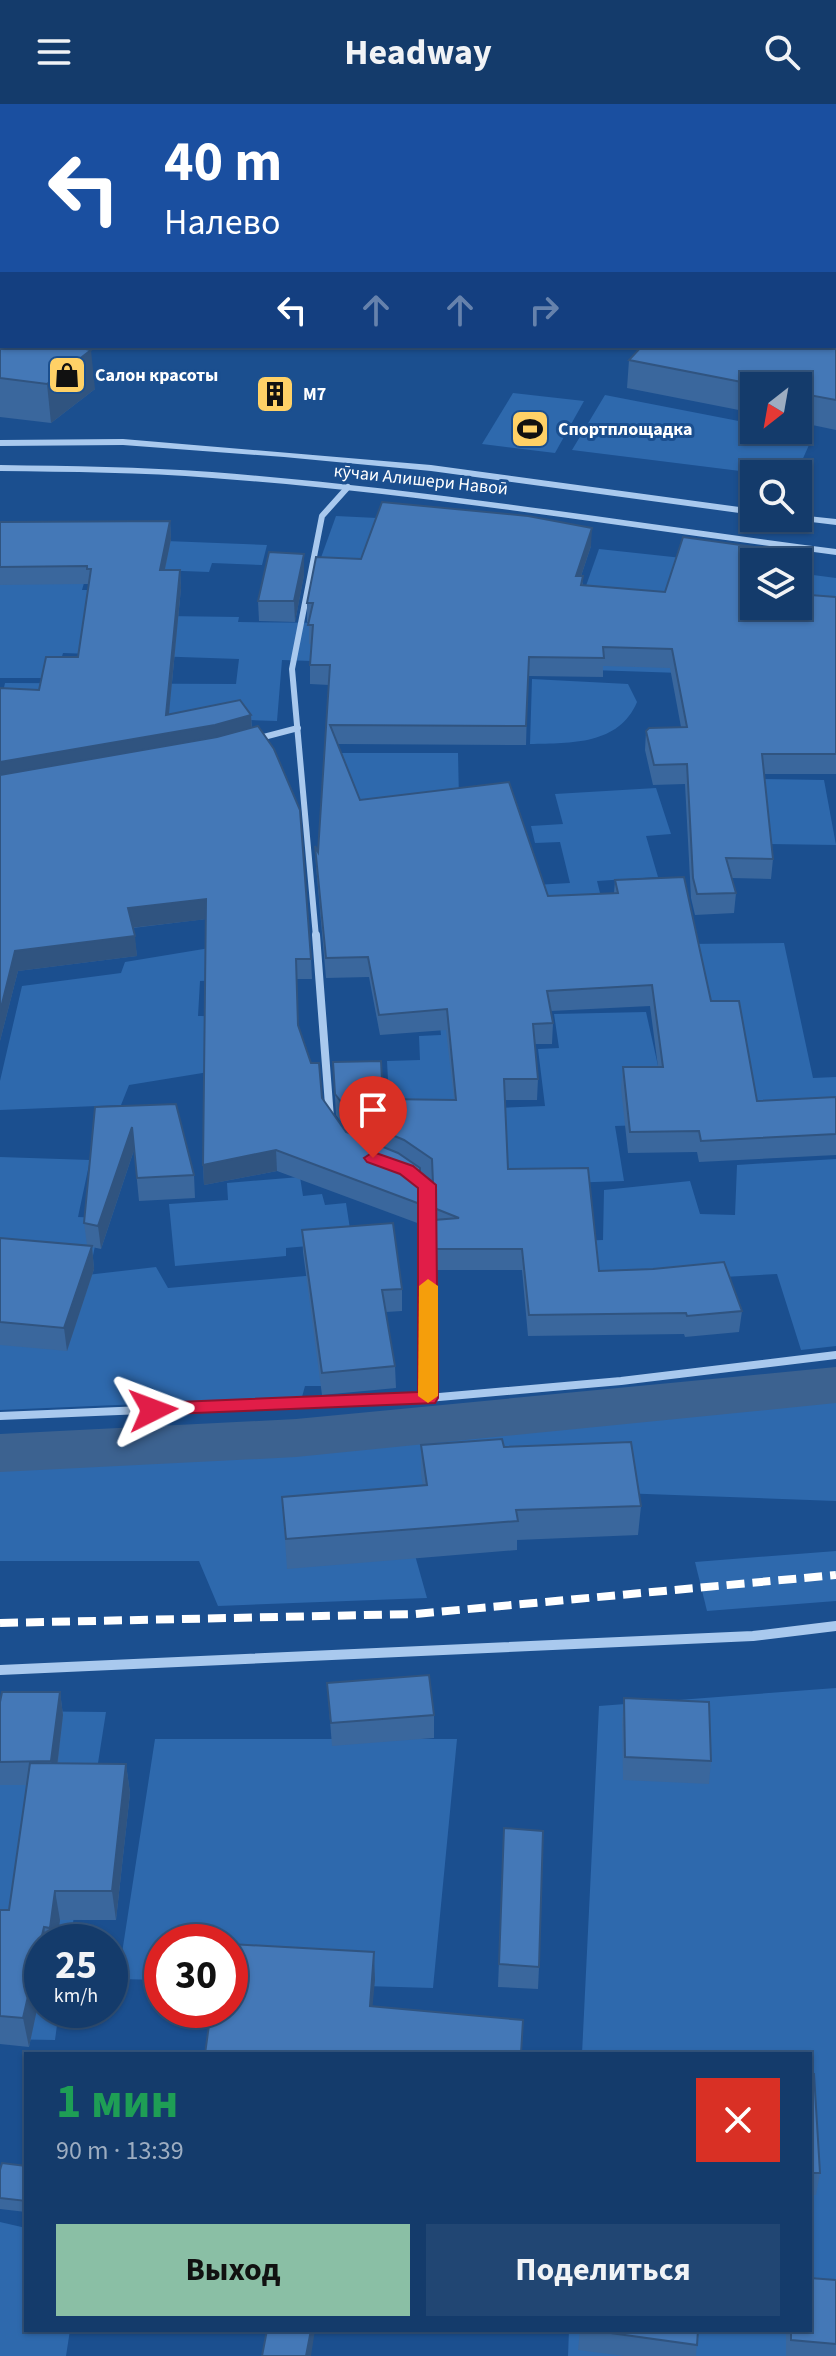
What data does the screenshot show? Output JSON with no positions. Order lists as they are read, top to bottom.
{
  "streets": {
    "street": ["кӯчаи Алишери Навоӣ"]
  },
  "places": {
    "shop": ["Салон красоты"],
    "building": ["М7"],
    "sports": ["Спортплощадка"]
  },
  "north": "bottom left",
  "page": {
    "header": "Headway",
    "turn": ["40 m", "Налево"],
    "speed": "25 km/h",
    "limit": "30",
    "heading": ["1 мин", "90 m · 13:39"],
    "buttons": ["Выход", "Поделиться"]
  }
}
